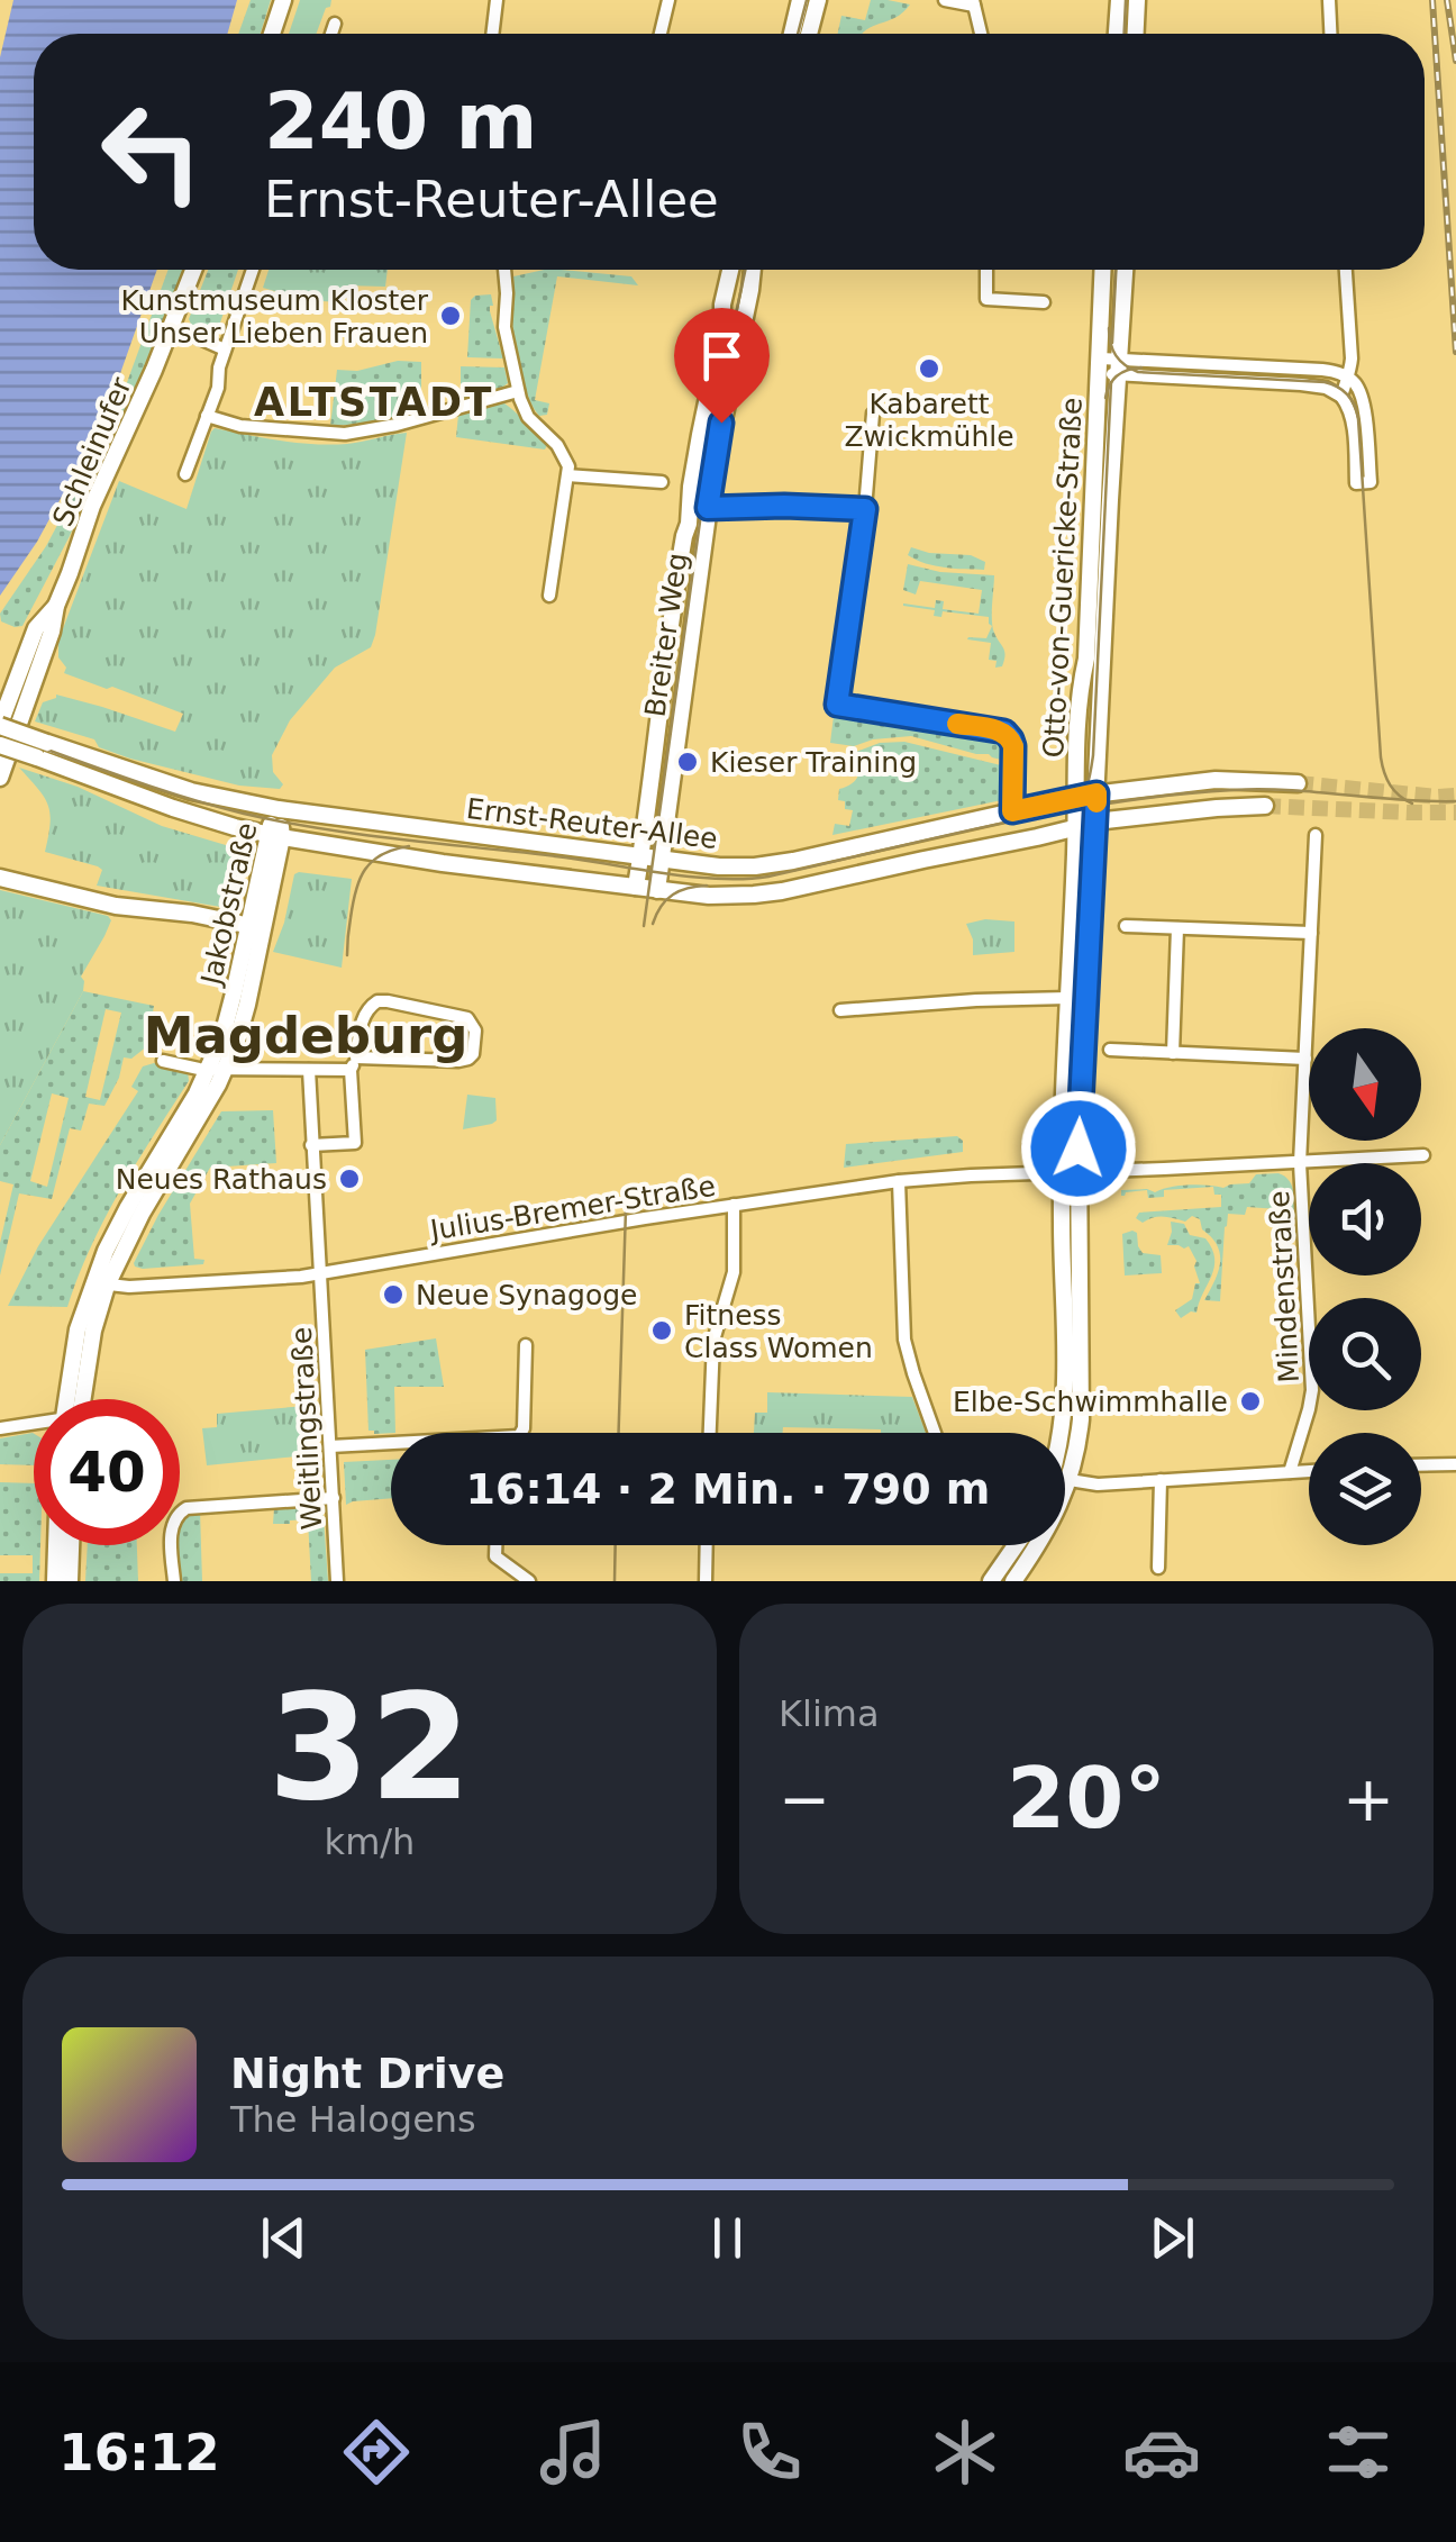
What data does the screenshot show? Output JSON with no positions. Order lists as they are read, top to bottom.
{
  "streets": {
    "street": [
      "Schleinufer",
      "Otto-von-Guericke-Straße",
      "Breiter Weg",
      "Ernst-Reuter-Allee",
      "Jakobstraße",
      "Julius-Bremer-Straße",
      "Mindenstraße",
      "Weitlingstraße"
    ]
  },
  "crossings": [
    ["Schleinufer", "Ernst-Reuter-Allee"],
    ["Otto-von-Guericke-Straße", "Ernst-Reuter-Allee"],
    ["Otto-von-Guericke-Straße", "Julius-Bremer-Straße"],
    ["Breiter Weg", "Ernst-Reuter-Allee"],
    ["Ernst-Reuter-Allee", "Jakobstraße"],
    ["Jakobstraße", "Julius-Bremer-Straße"],
    ["Julius-Bremer-Straße", "Mindenstraße"],
    ["Julius-Bremer-Straße", "Weitlingstraße"]
  ],
  "districts": ["ALTSTADT", "Magdeburg"],
  "places": [
    "Kunstmuseum Kloster Unser Lieben Frauen",
    "Kabarett Zwickmühle",
    "Kieser Training",
    "Neues Rathaus",
    "Neue Synagoge",
    "Fitness Class Women",
    "Elbe-Schwimmhalle"
  ],
  "north": "bottom",
  "page": {
    "turn": ["240 m", "Ernst-Reuter-Allee"],
    "limit": "40",
    "trip": "16:14 · 2 Min. · 790 m",
    "tile": [
      ["32", "km/h"],
      "Klima"
    ],
    "heat": ["−", "20°", "+"],
    "song": ["Night Drive", "The Halogens"],
    "tabs": "16:12"
  }
}
